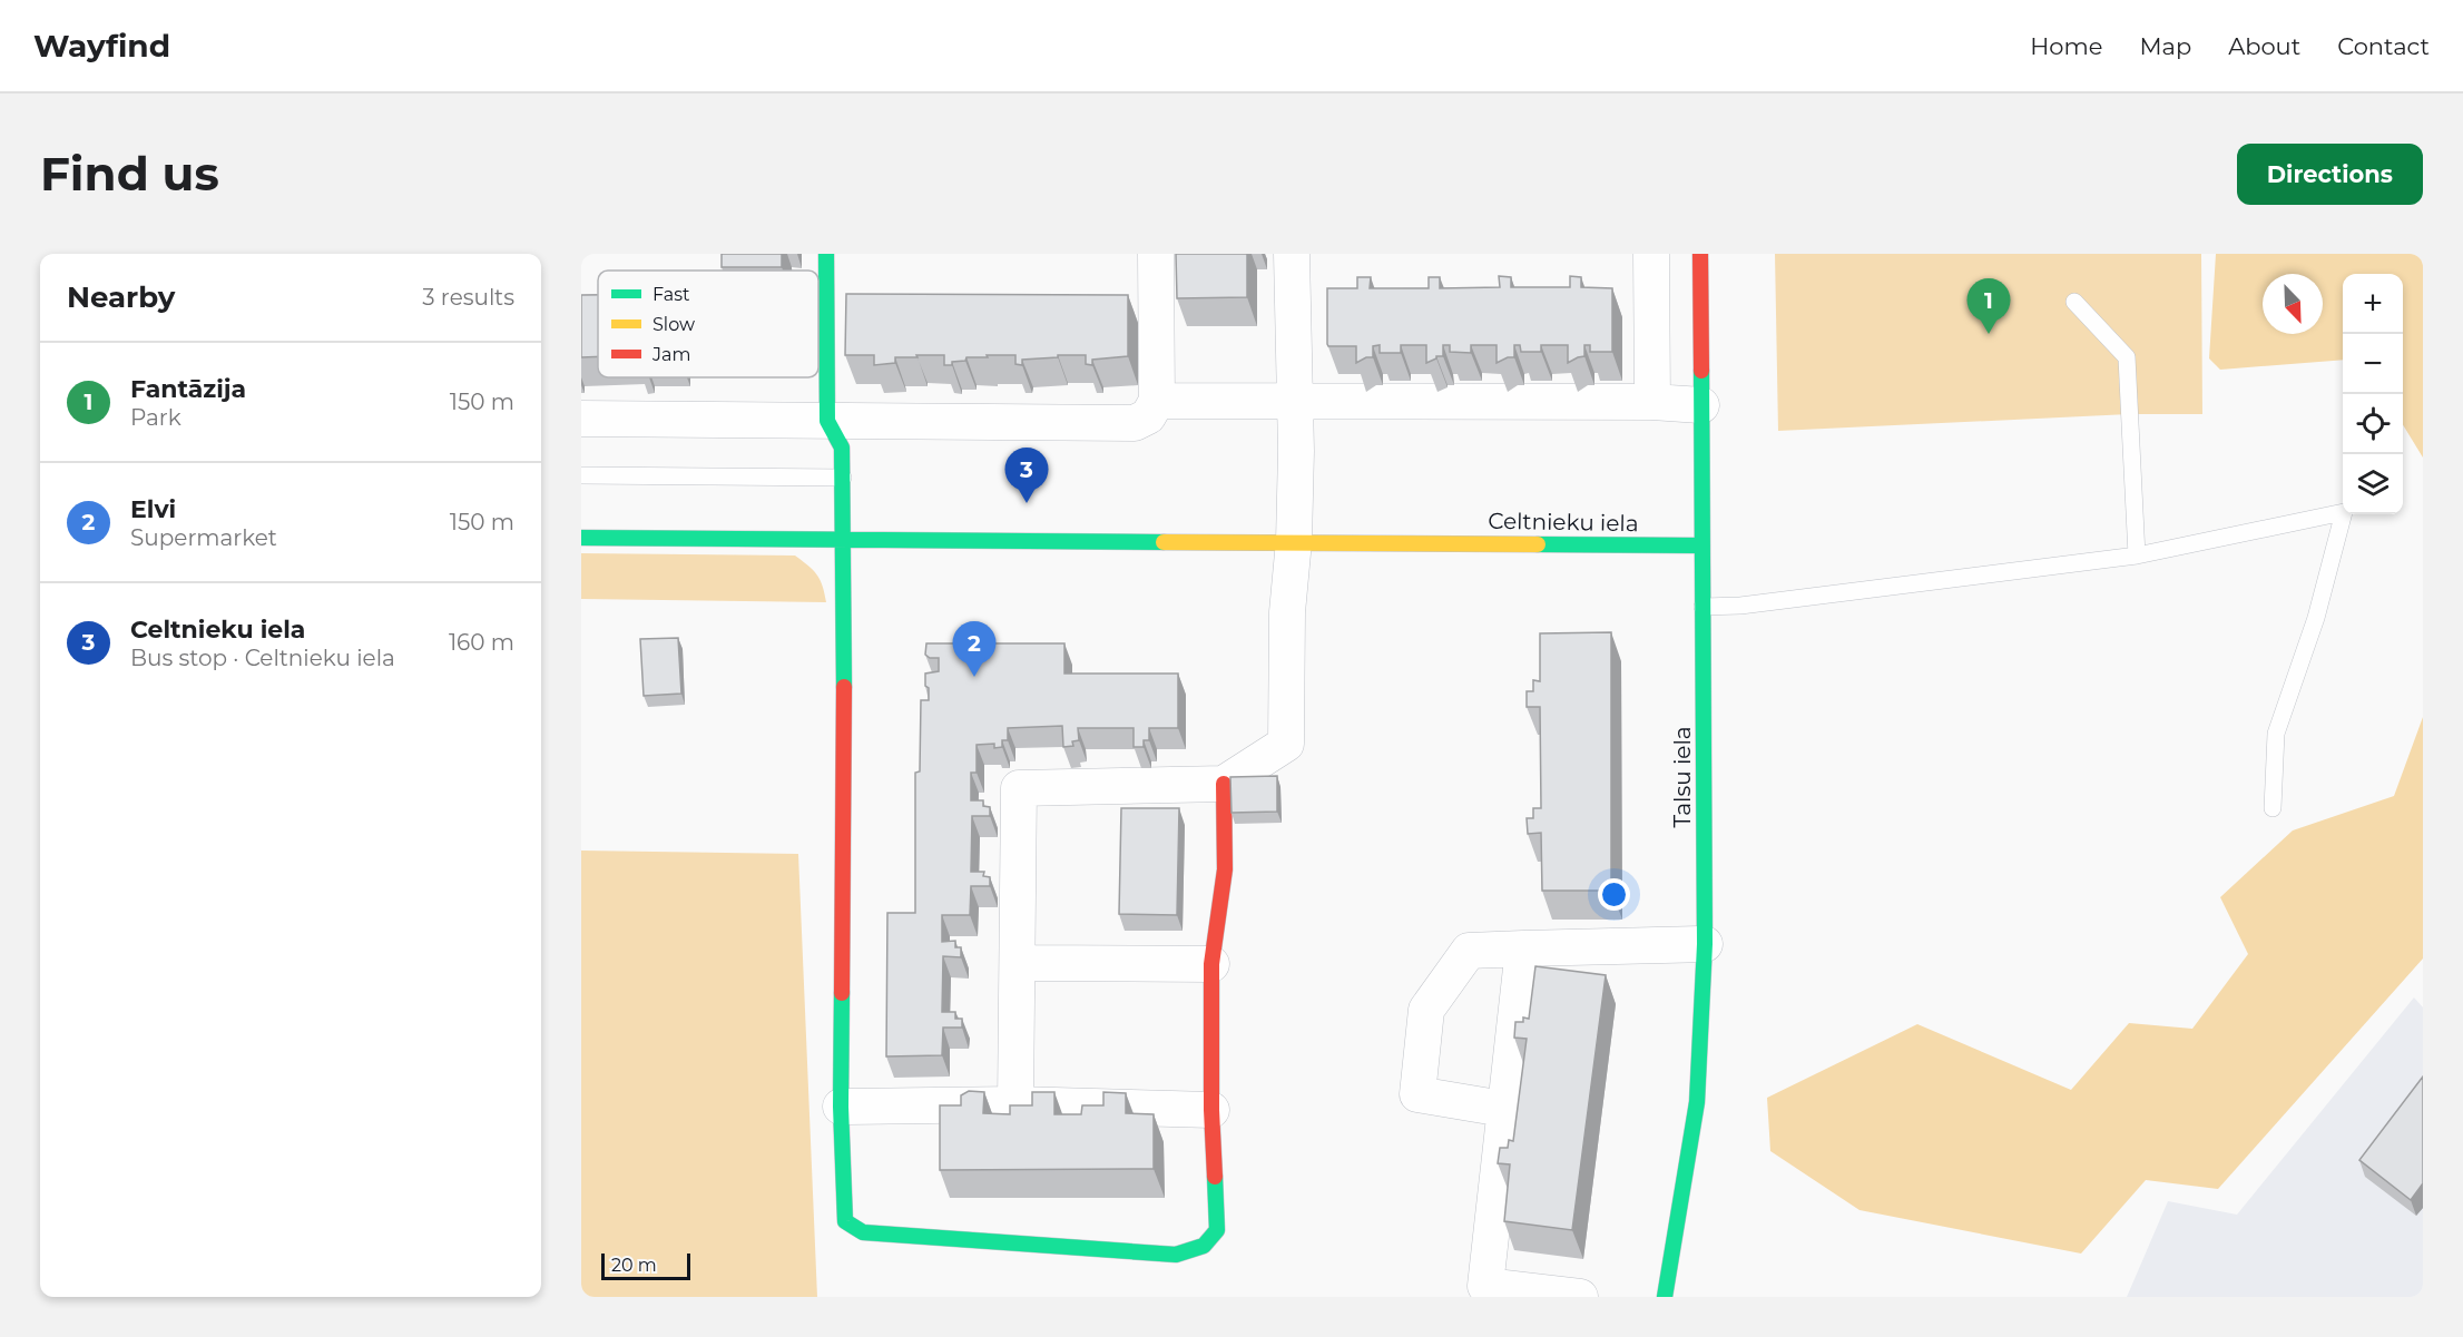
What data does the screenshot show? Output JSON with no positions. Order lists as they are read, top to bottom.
{
  "streets": {
    "street": ["Celtnieku iela", "Talsu iela"]
  },
  "crossings": [
    ["Celtnieku iela", "Talsu iela"]
  ],
  "legend": ["Fast", "Slow", "Jam"],
  "scale_bar": "20 m",
  "north": "bottom right",
  "page": {
    "header": "Wayfind",
    "nav": [
      "Home",
      "Map",
      "About",
      "Contact"
    ],
    "buttons": "Directions",
    "title": "Find us",
    "heading": ["Nearby", "3 results"],
    "map_buttons": ["+", "−"],
    "pins": ["1", "3", "2"],
    "list": [
      {
        "mark": "1",
        "name": "Fantāzija",
        "note": "Park",
        "value": "150 m"
      },
      {
        "mark": "2",
        "name": "Elvi",
        "note": "Supermarket",
        "value": "150 m"
      },
      {
        "mark": "3",
        "name": "Celtnieku iela",
        "note": "Bus stop · Celtnieku iela",
        "value": "160 m"
      }
    ],
    "scale": "20 m"
  }
}
